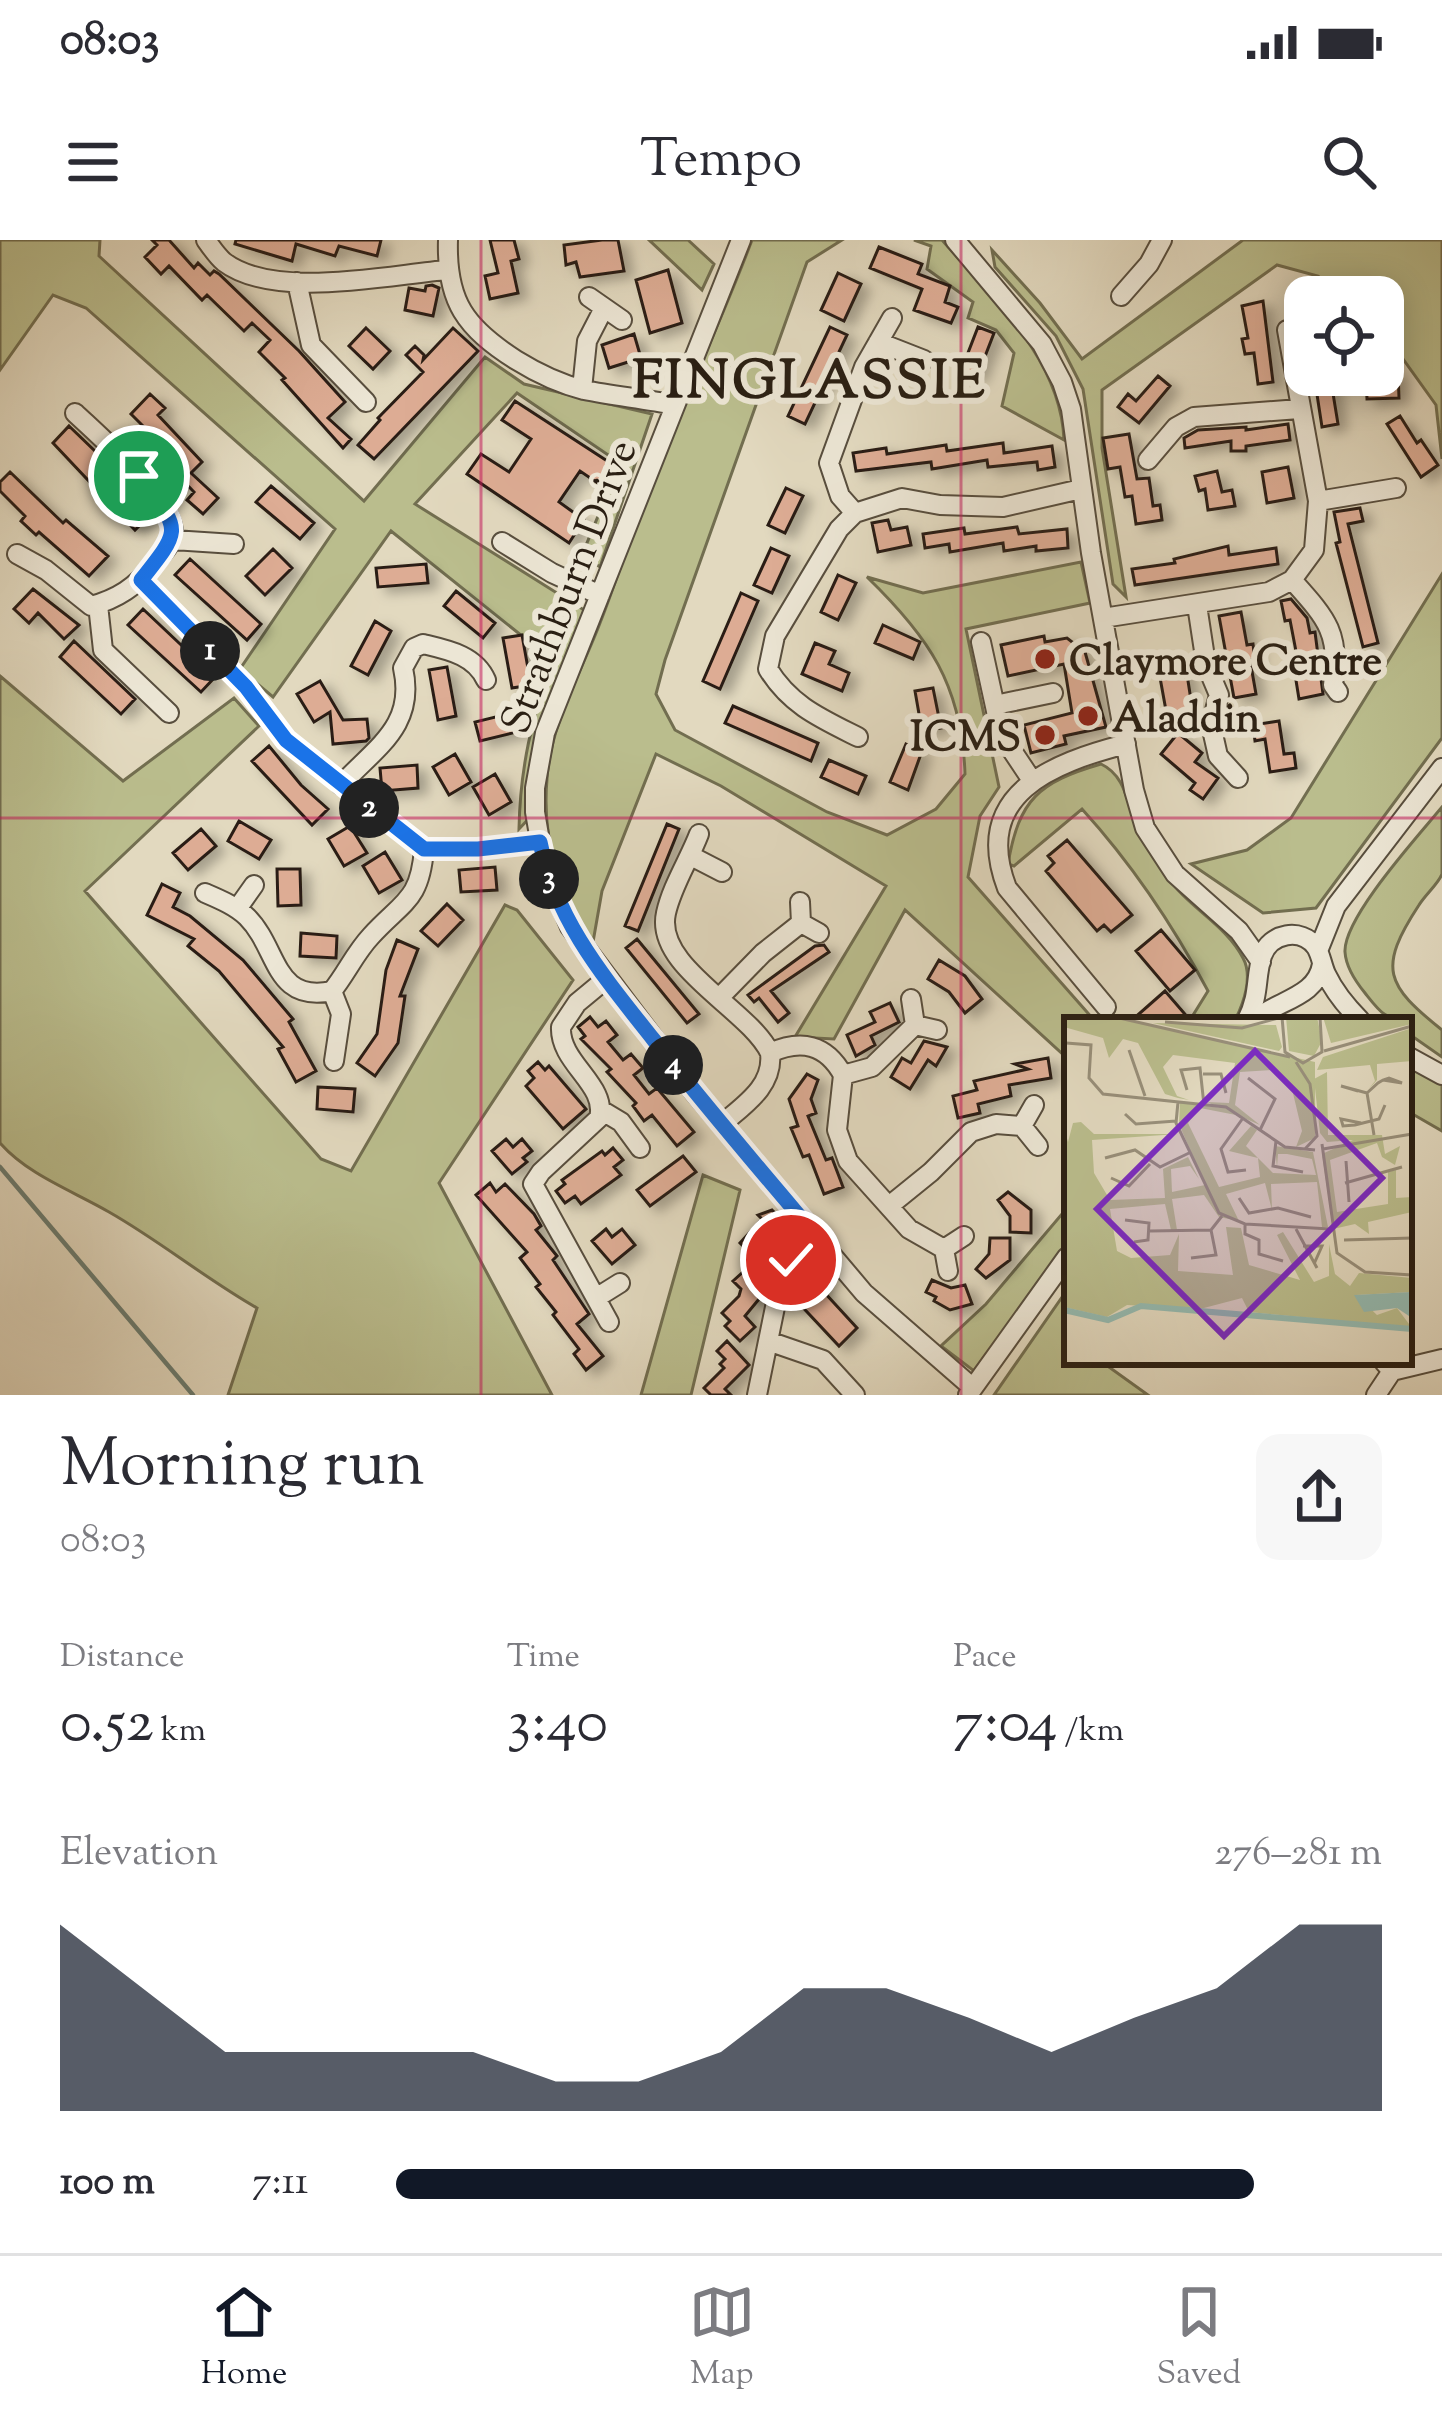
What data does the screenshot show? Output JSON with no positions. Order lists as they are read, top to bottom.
{
  "streets": {
    "street": ["Strathburn Drive"]
  },
  "districts": ["FINGLASSIE"],
  "places": ["Claymore Centre", "Aladdin", "ICMS"],
  "page": {
    "status": "08:03",
    "header": "Tempo",
    "pins": [
      "1",
      "2",
      "3",
      "4"
    ],
    "heading": ["Morning run", "08:03"],
    "stats": [
      ["Distance", "0.52 km"],
      ["Time", "3:40"],
      ["Pace", "7:04 /km"]
    ],
    "chart": ["Elevation", "276–281 m"],
    "list": [
      {
        "name": "100 m",
        "note": "7:11"
      }
    ],
    "tabs": ["Home", "Map", "Saved"]
  }
}
